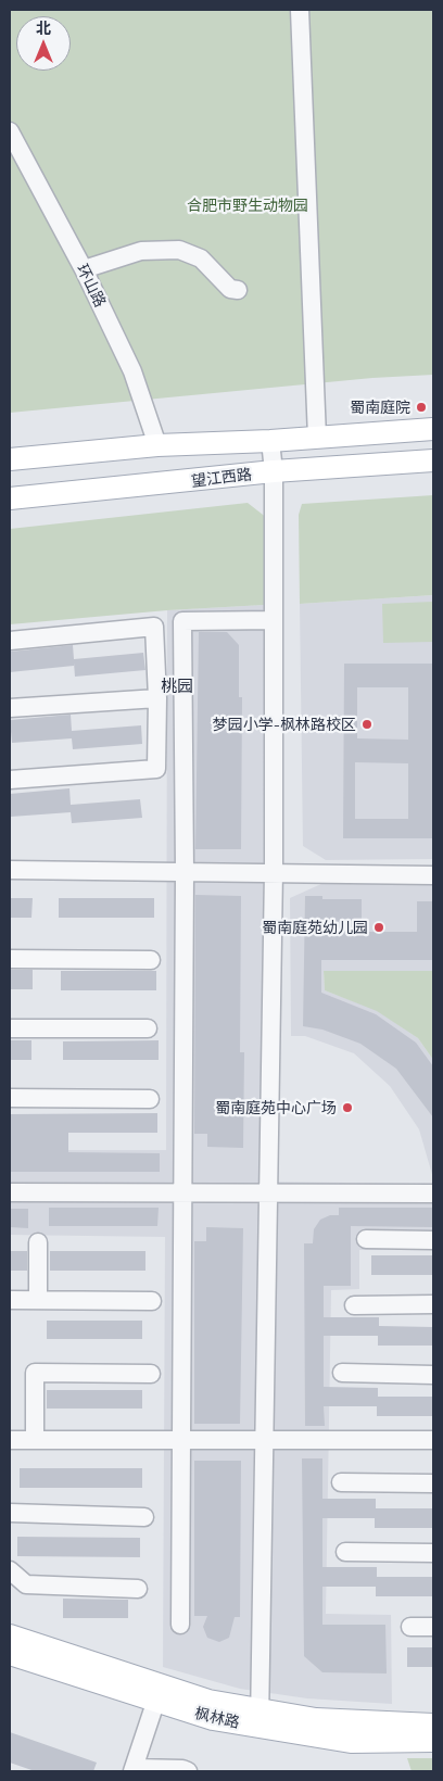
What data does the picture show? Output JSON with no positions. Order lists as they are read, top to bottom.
{
  "streets": {
    "main road": ["望江西路", "枫林路"],
    "street": ["环山路"]
  },
  "districts": ["桃园"],
  "parks": ["合肥市野生动物园"],
  "places": [
    "蜀南庭院",
    "梦园小学-枫林路校区",
    "蜀南庭苑幼儿园",
    "蜀南庭苑中心广场"
  ],
  "north": "top"
}
